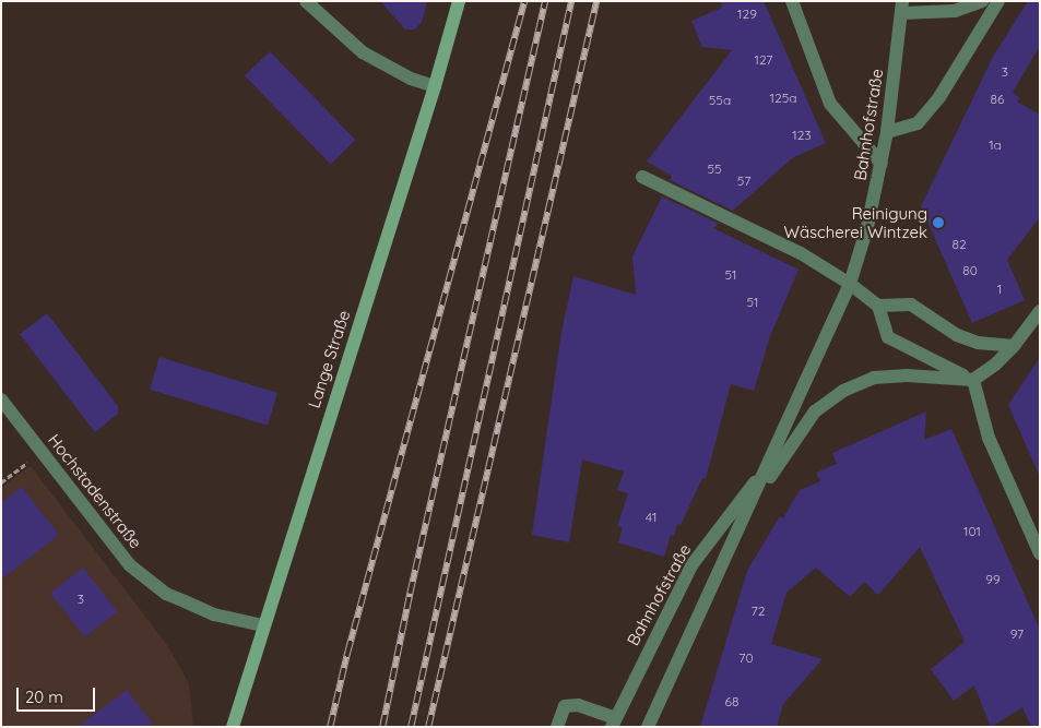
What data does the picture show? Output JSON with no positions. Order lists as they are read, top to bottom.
{
  "streets": {
    "main road": ["Lange Straße"],
    "street": ["Bahnhofstraße", "Hochstadenstraße"]
  },
  "crossings": [
    ["Lange Straße", "Hochstadenstraße"]
  ],
  "places": ["Reinigung Wäscherei Wintzek"],
  "house_numbers": [
    "129",
    "127",
    "3",
    "125a",
    "86",
    "55a",
    "123",
    "1a",
    "55",
    "57",
    "82",
    "80",
    "51",
    "1",
    "51",
    "41",
    "101",
    "99",
    "3",
    "72",
    "97",
    "70",
    "68"
  ],
  "scale_bar": "20 m"
}
